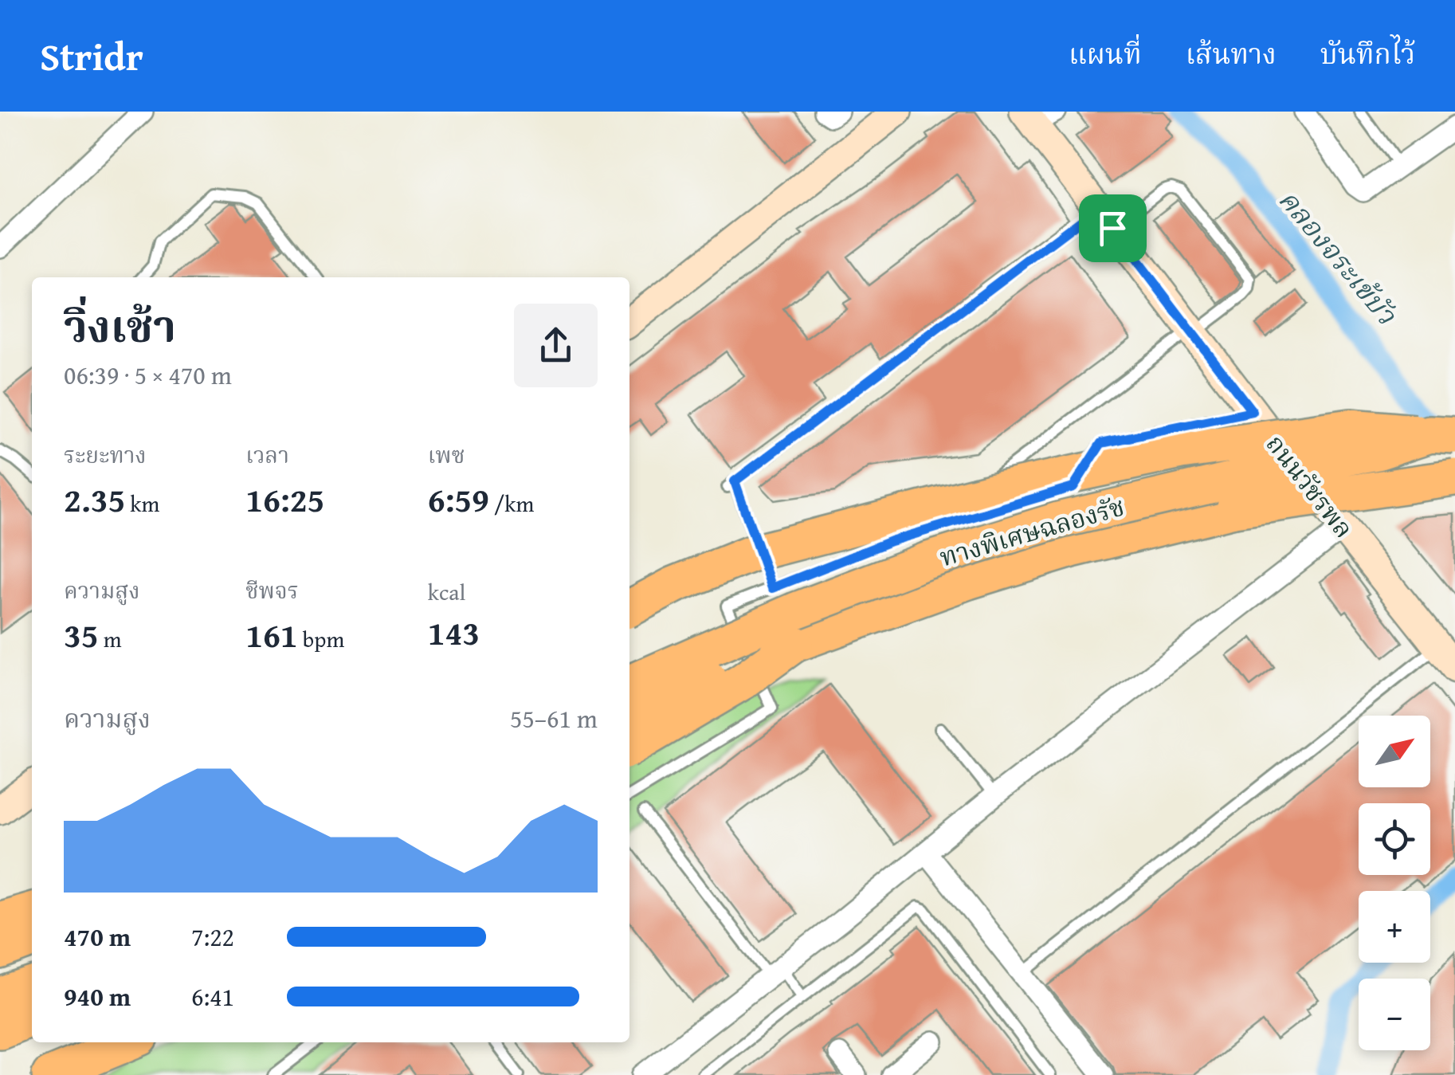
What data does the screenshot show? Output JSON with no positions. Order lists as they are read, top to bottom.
{
  "streets": {
    "highway": ["ทางพิเศษฉลองรัช"],
    "main road": ["ถนนวัชรพล"]
  },
  "water": ["คลองจระเข้บัว"],
  "north": "top right",
  "page": {
    "header": "Stridr",
    "nav": ["แผนที่", "เส้นทาง", "บันทึกไว้"],
    "heading": ["วิ่งเช้า", "06:39 · 5 × 470 m"],
    "stats": [
      ["ระยะทาง", "2.35 km"],
      ["เวลา", "16:25"],
      ["เพซ", "6:59 /km"],
      ["ความสูง", "35 m"],
      ["ชีพจร", "161 bpm"],
      ["kcal", "143"]
    ],
    "chart": ["ความสูง", "55–61 m"],
    "map_buttons": ["+", "−"],
    "list": [
      {
        "name": "470 m",
        "note": "7:22"
      },
      {
        "name": "940 m",
        "note": "6:41"
      }
    ]
  }
}
